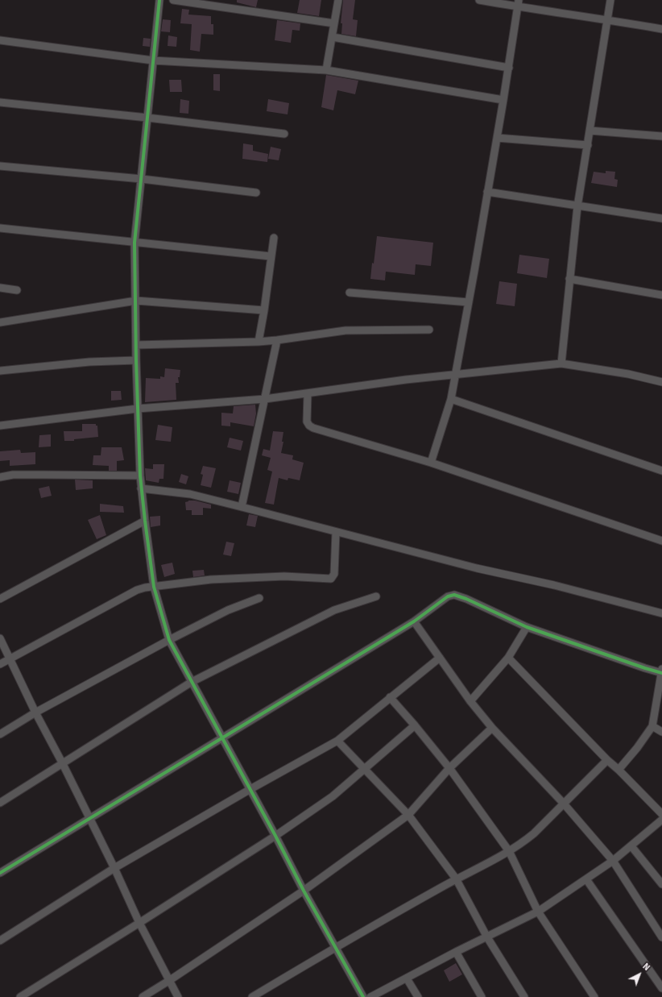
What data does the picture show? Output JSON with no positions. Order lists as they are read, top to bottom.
{
  "north": "top right"
}
